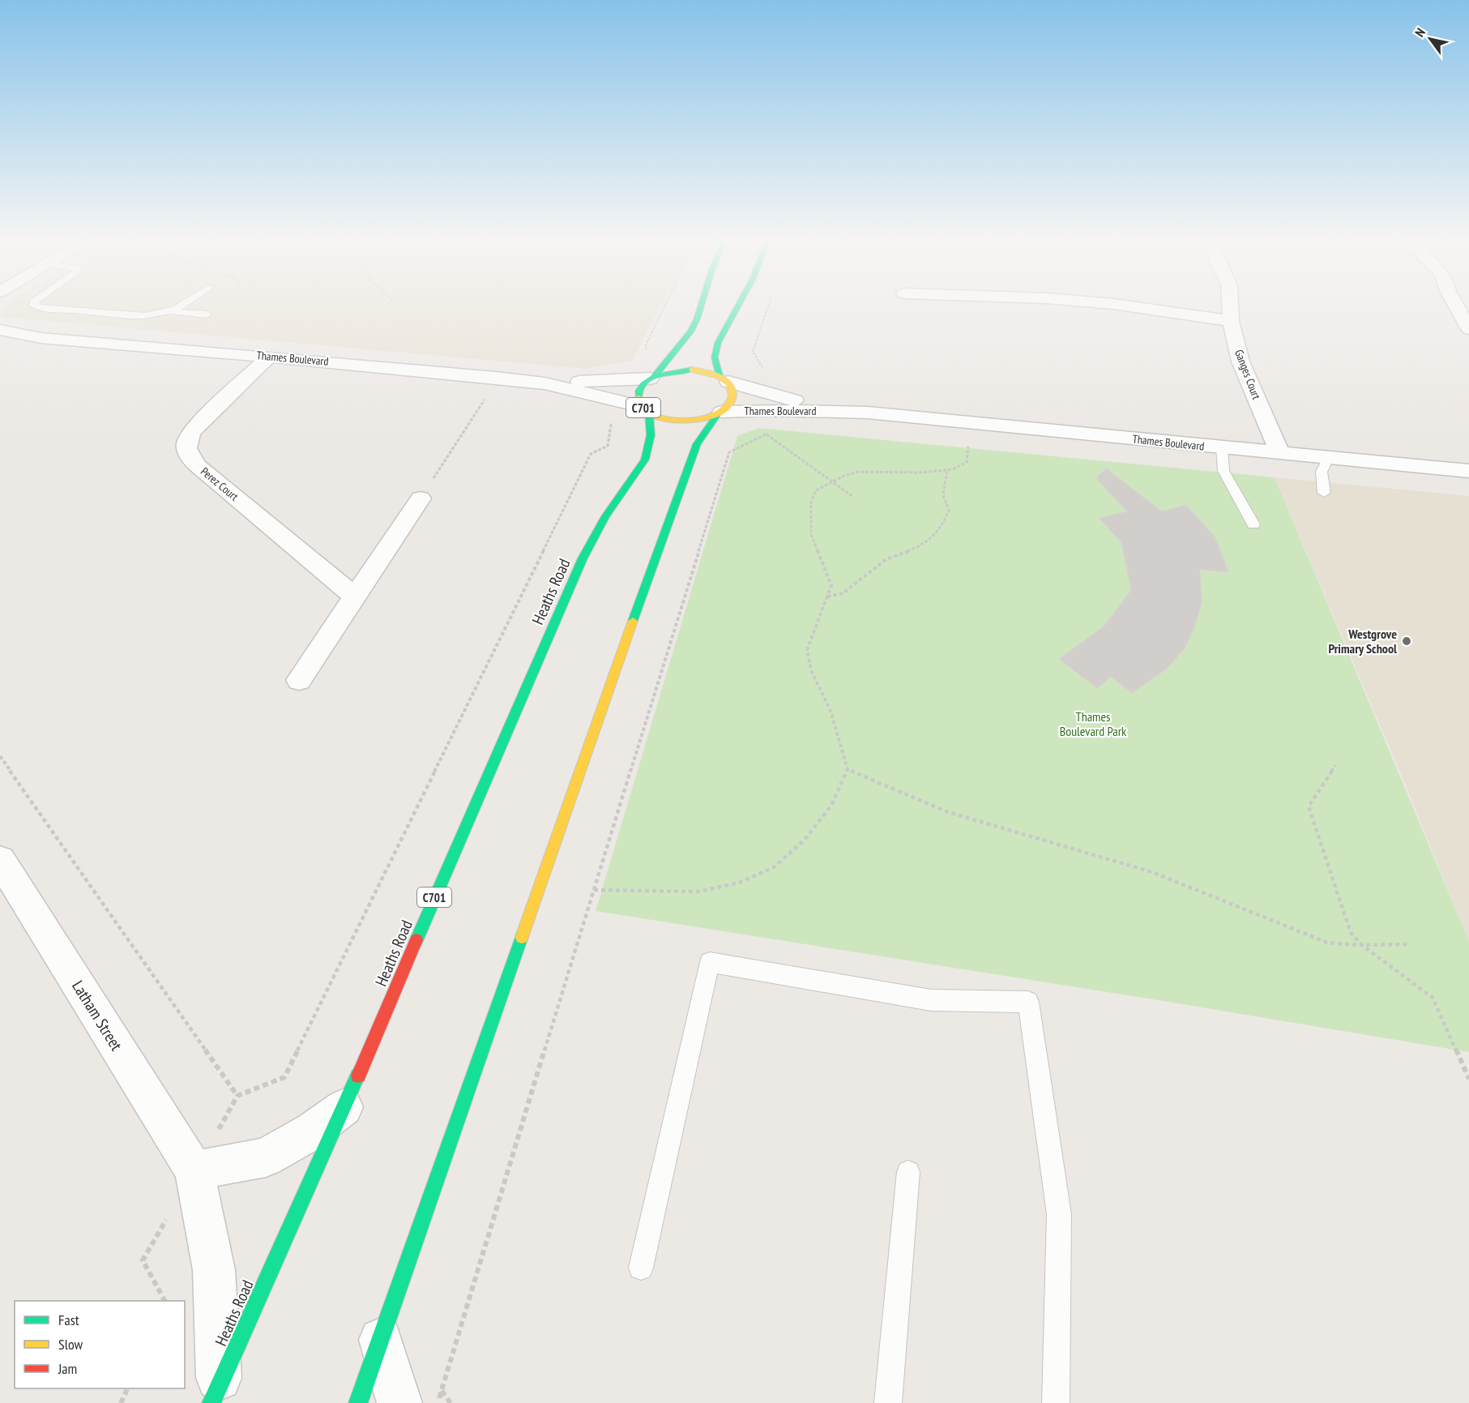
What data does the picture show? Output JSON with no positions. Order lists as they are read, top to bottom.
{
  "streets": {
    "main road": ["C701", "Heaths Road"],
    "street": [
      "Thames Boulevard",
      "Ganges Court",
      "Perez Court",
      "Latham Street"
    ]
  },
  "crossings": [
    ["Thames Boulevard", "Ganges Court"],
    ["Thames Boulevard", "C701"],
    ["Thames Boulevard", "Perez Court"],
    ["Thames Boulevard", "Heaths Road"],
    ["C701", "Heaths Road"],
    ["Heaths Road", "Latham Street"]
  ],
  "parks": ["Thames Boulevard Park"],
  "places": ["Westgrove Primary School"],
  "legend": ["Fast", "Slow", "Jam"],
  "north": "top left"
}
